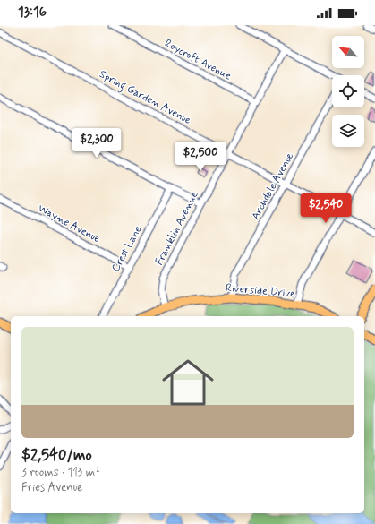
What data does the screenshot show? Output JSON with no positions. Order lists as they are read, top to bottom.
{
  "streets": {
    "main road": ["Riverside Drive"],
    "street": [
      "Roycroft Avenue",
      "Spring Garden Avenue",
      "Archdale Avenue",
      "Wayne Avenue",
      "Franklin Avenue",
      "Crest Lane"
    ]
  },
  "crossings": [
    ["Roycroft Avenue", "Franklin Avenue"],
    ["Spring Garden Avenue", "Archdale Avenue"],
    ["Spring Garden Avenue", "Franklin Avenue"],
    ["Archdale Avenue", "Riverside Drive"],
    ["Wayne Avenue", "Crest Lane"],
    ["Franklin Avenue", "Riverside Drive"]
  ],
  "north": "top left",
  "page": {
    "status": "13:16",
    "price": ["$2,300", "$2,500", "$2,540"],
    "list": [
      {
        "name": "$2,540/mo",
        "note": "3 rooms · 113 m² · Fries Avenue"
      }
    ]
  }
}
